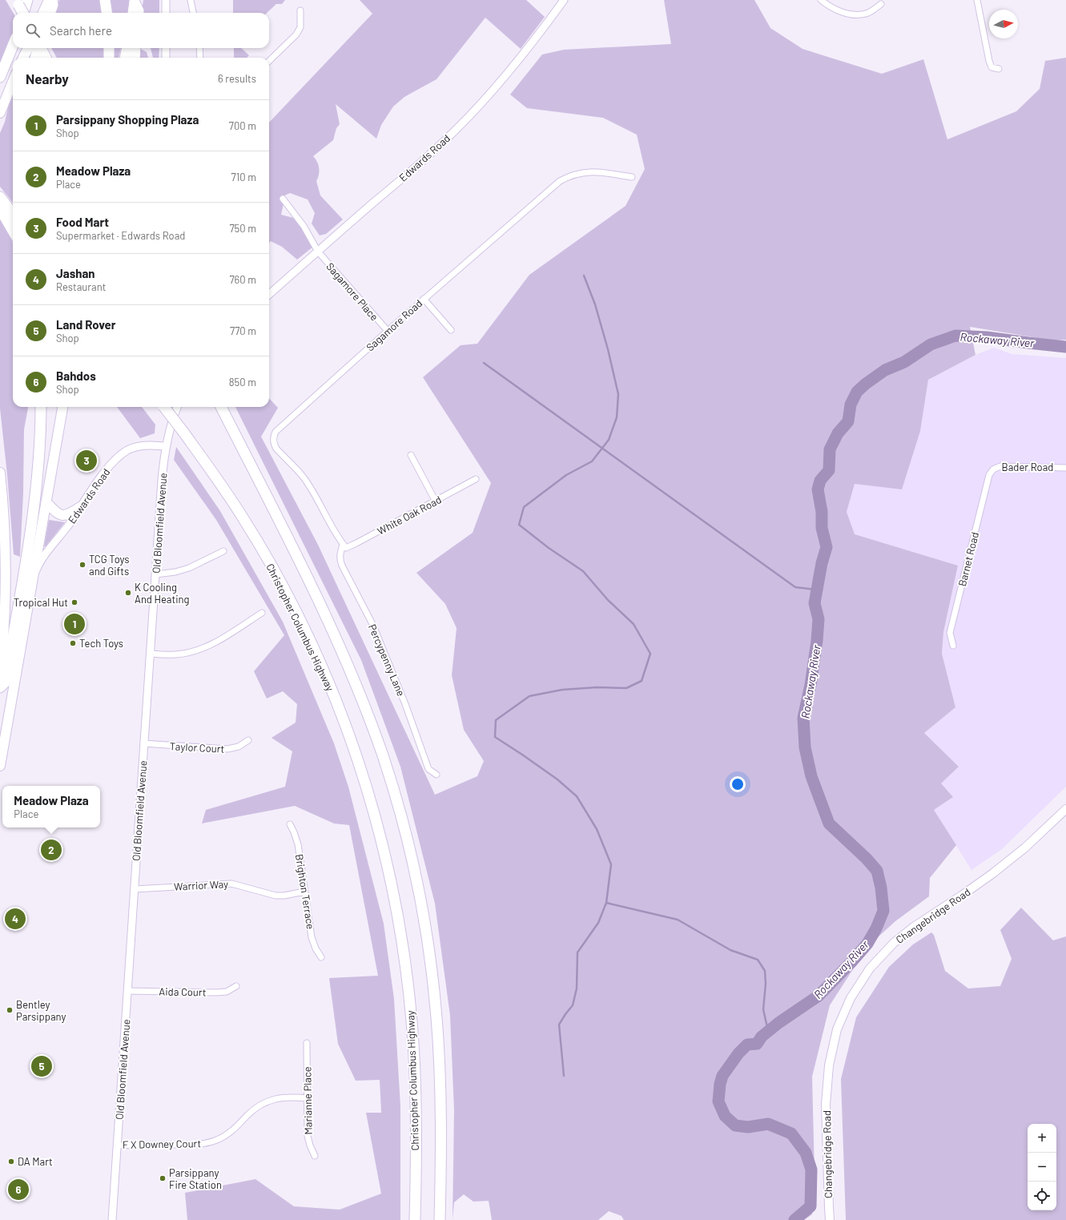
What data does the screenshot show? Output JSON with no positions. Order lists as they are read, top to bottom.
{
  "streets": {
    "highway": ["Christopher Columbus Highway"],
    "main road": ["Changebridge Road"],
    "street": [
      "Edwards Road",
      "Sagamore Place",
      "Sagamore Road",
      "Bader Road",
      "White Oak Road",
      "Old Bloomfield Avenue",
      "Barnet Road",
      "Percypenny Lane",
      "Taylor Court",
      "Warrior Way",
      "Brighton Terrace",
      "Aida Court",
      "Marianne Place",
      "F X Downey Court"
    ]
  },
  "crossings": [
    ["Edwards Road", "Sagamore Place"],
    ["Edwards Road", "Old Bloomfield Avenue"],
    ["Sagamore Place", "Sagamore Road"],
    ["Sagamore Road", "White Oak Road"],
    ["Sagamore Road", "Percypenny Lane"],
    ["Bader Road", "Barnet Road"],
    ["White Oak Road", "Percypenny Lane"],
    ["Old Bloomfield Avenue", "Taylor Court"],
    ["Old Bloomfield Avenue", "Warrior Way"],
    ["Old Bloomfield Avenue", "Aida Court"],
    ["Old Bloomfield Avenue", "F X Downey Court"],
    ["Warrior Way", "Brighton Terrace"],
    ["Marianne Place", "F X Downey Court"]
  ],
  "water": ["Rockaway River"],
  "places": [
    "TCG Toys and Gifts",
    "K Cooling And Heating",
    "Tropical Hut",
    "Tech Toys",
    "Bentley Parsippany",
    "DA Mart",
    "Parsippany Fire Station"
  ],
  "north": "right",
  "page": {
    "search": "Search here",
    "heading": ["Nearby", "6 results"],
    "list": [
      {
        "mark": "1",
        "name": "Parsippany Shopping Plaza",
        "note": "Shop",
        "value": "700 m"
      },
      {
        "mark": "2",
        "name": "Meadow Plaza",
        "note": "Place",
        "value": "710 m"
      },
      {
        "mark": "3",
        "name": "Food Mart",
        "note": "Supermarket · Edwards Road",
        "value": "750 m"
      },
      {
        "mark": "4",
        "name": "Jashan",
        "note": "Restaurant",
        "value": "760 m"
      },
      {
        "mark": "5",
        "name": "Land Rover",
        "note": "Shop",
        "value": "770 m"
      },
      {
        "mark": "6",
        "name": "Bahdos",
        "note": "Shop",
        "value": "850 m"
      }
    ],
    "pins": [
      "3",
      "1",
      "2",
      "4",
      "5",
      "6"
    ],
    "popup": ["Meadow Plaza", "Place"],
    "map_buttons": ["+", "−"]
  }
}
